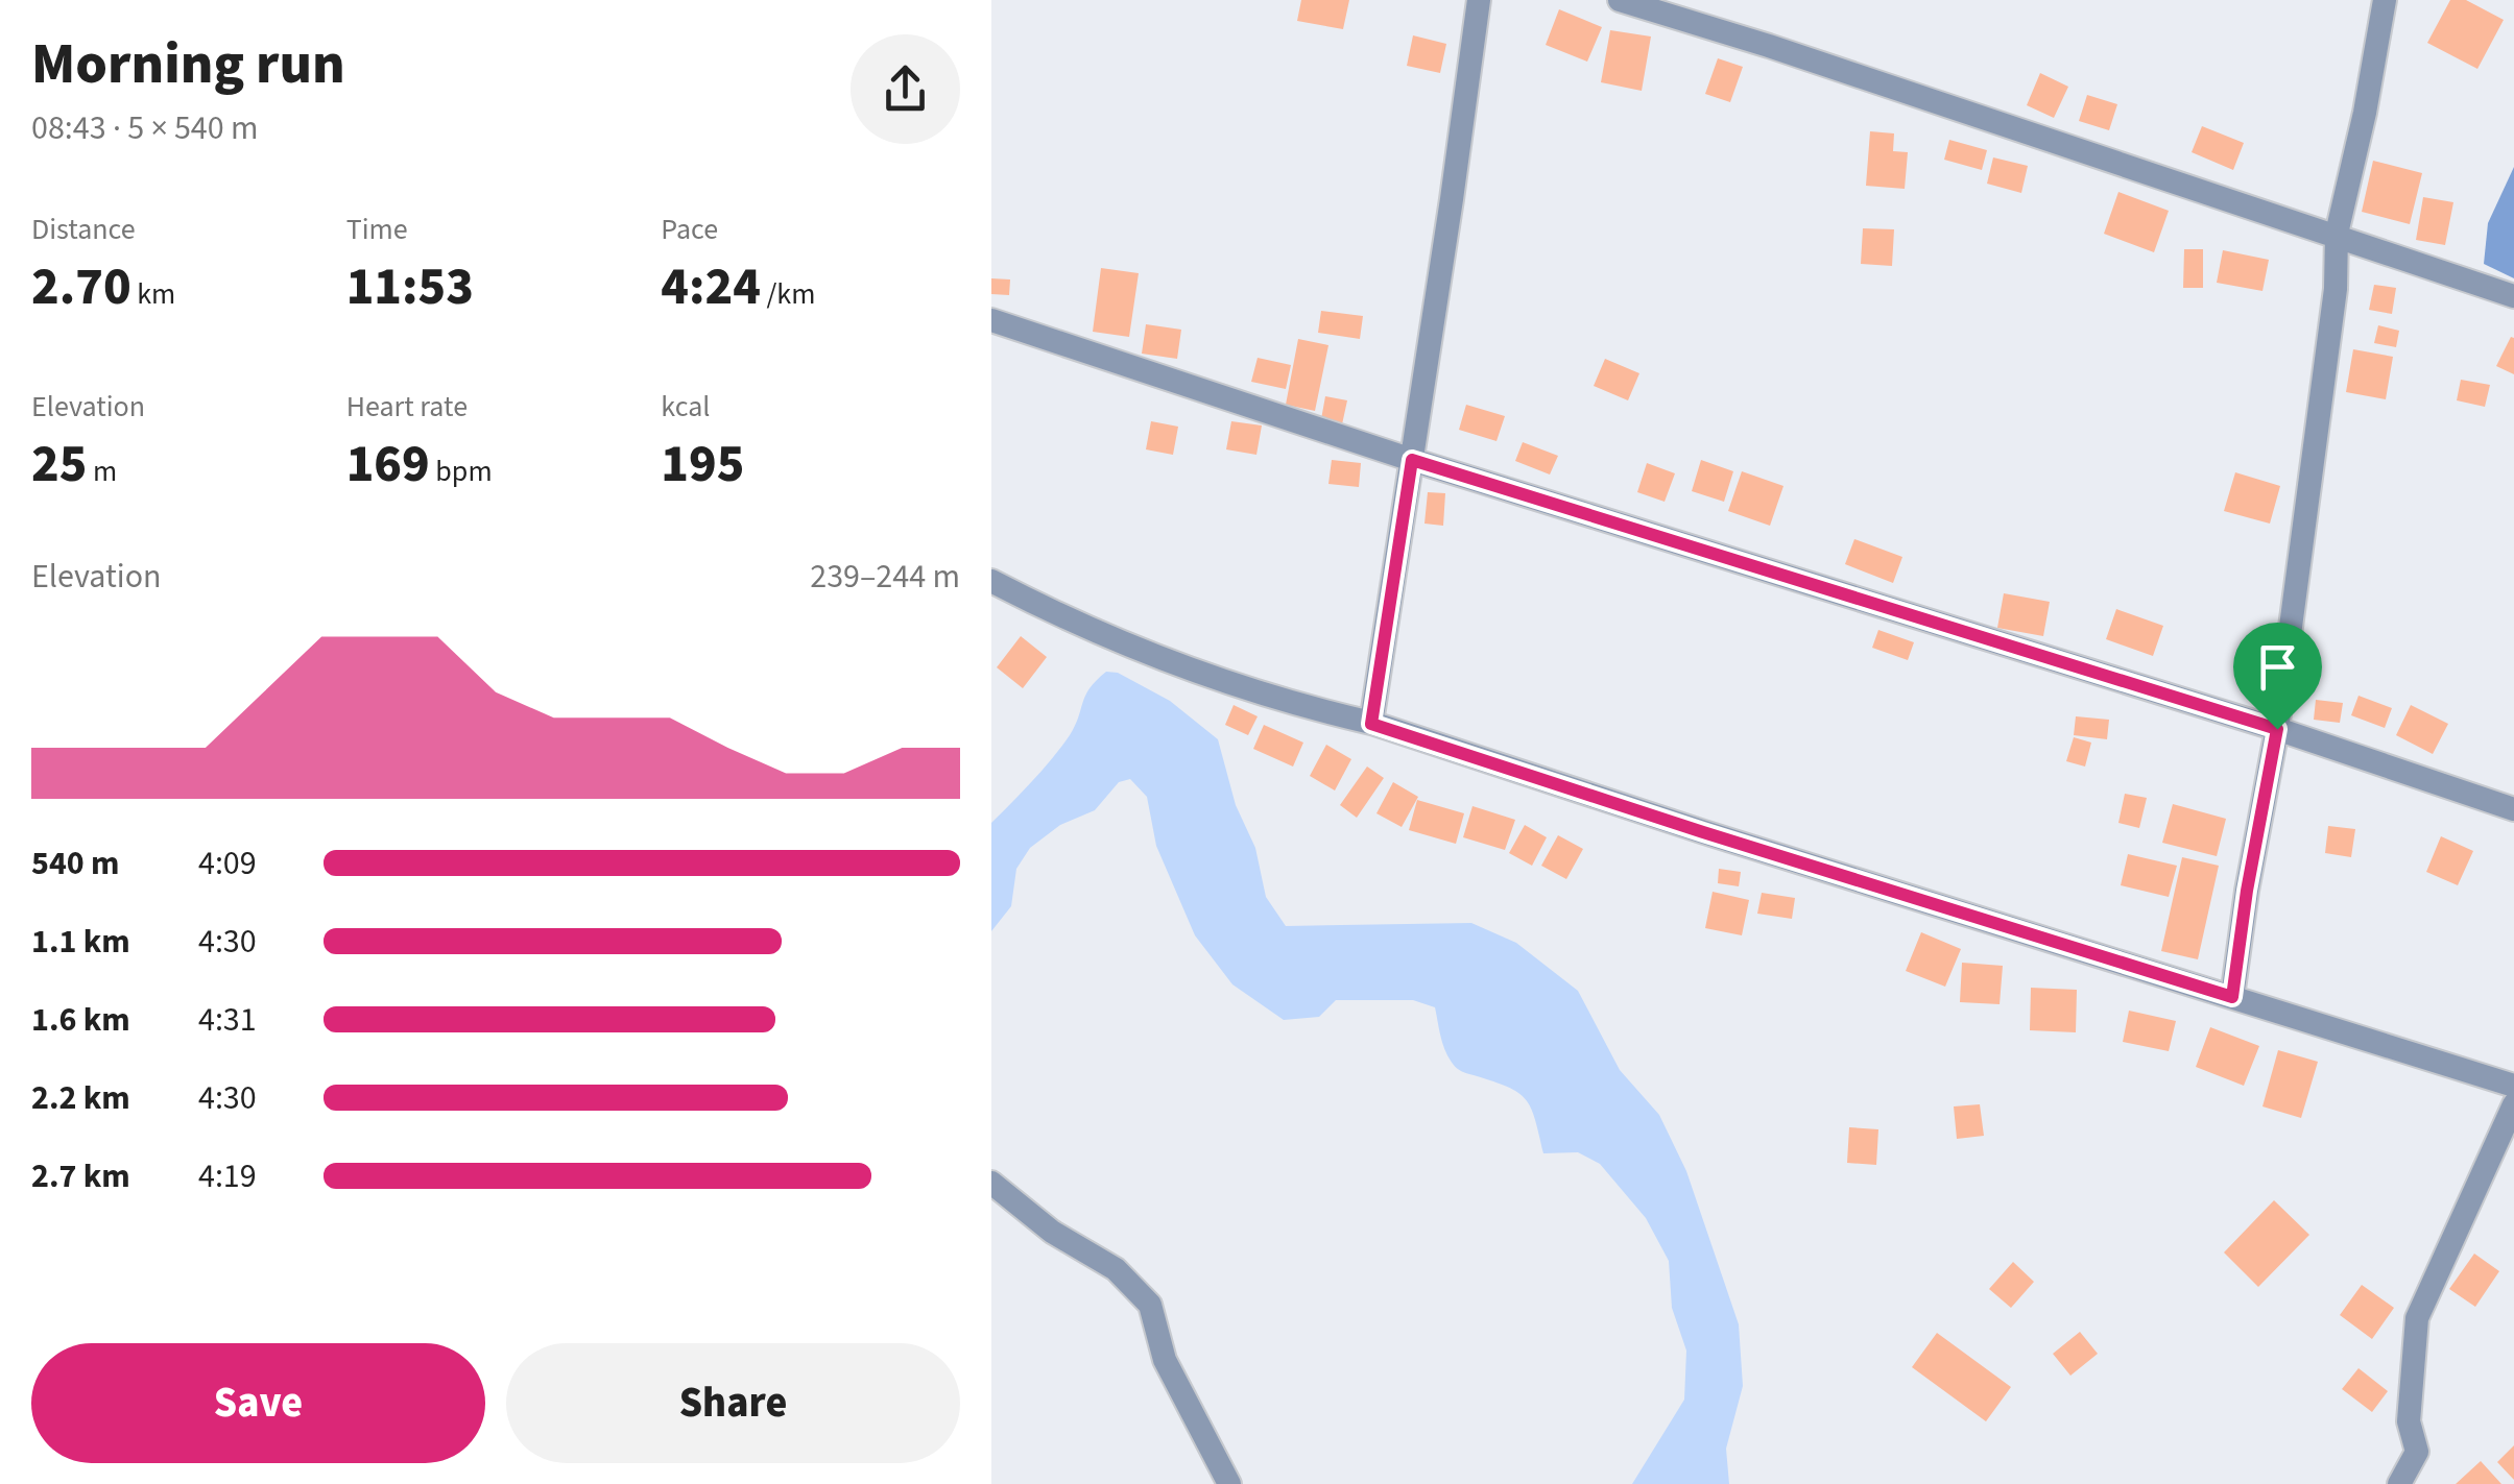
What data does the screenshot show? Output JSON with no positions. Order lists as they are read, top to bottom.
{
  "page": {
    "heading": ["Morning run", "08:43 · 5 × 540 m"],
    "stats": [
      ["Distance", "2.70 km"],
      ["Time", "11:53"],
      ["Pace", "4:24 /km"],
      ["Elevation", "25 m"],
      ["Heart rate", "169 bpm"],
      ["kcal", "195"]
    ],
    "chart": ["Elevation", "239–244 m"],
    "list": [
      {
        "name": "540 m",
        "note": "4:09"
      },
      {
        "name": "1.1 km",
        "note": "4:30"
      },
      {
        "name": "1.6 km",
        "note": "4:31"
      },
      {
        "name": "2.2 km",
        "note": "4:30"
      },
      {
        "name": "2.7 km",
        "note": "4:19"
      }
    ],
    "buttons": ["Save", "Share"]
  }
}
